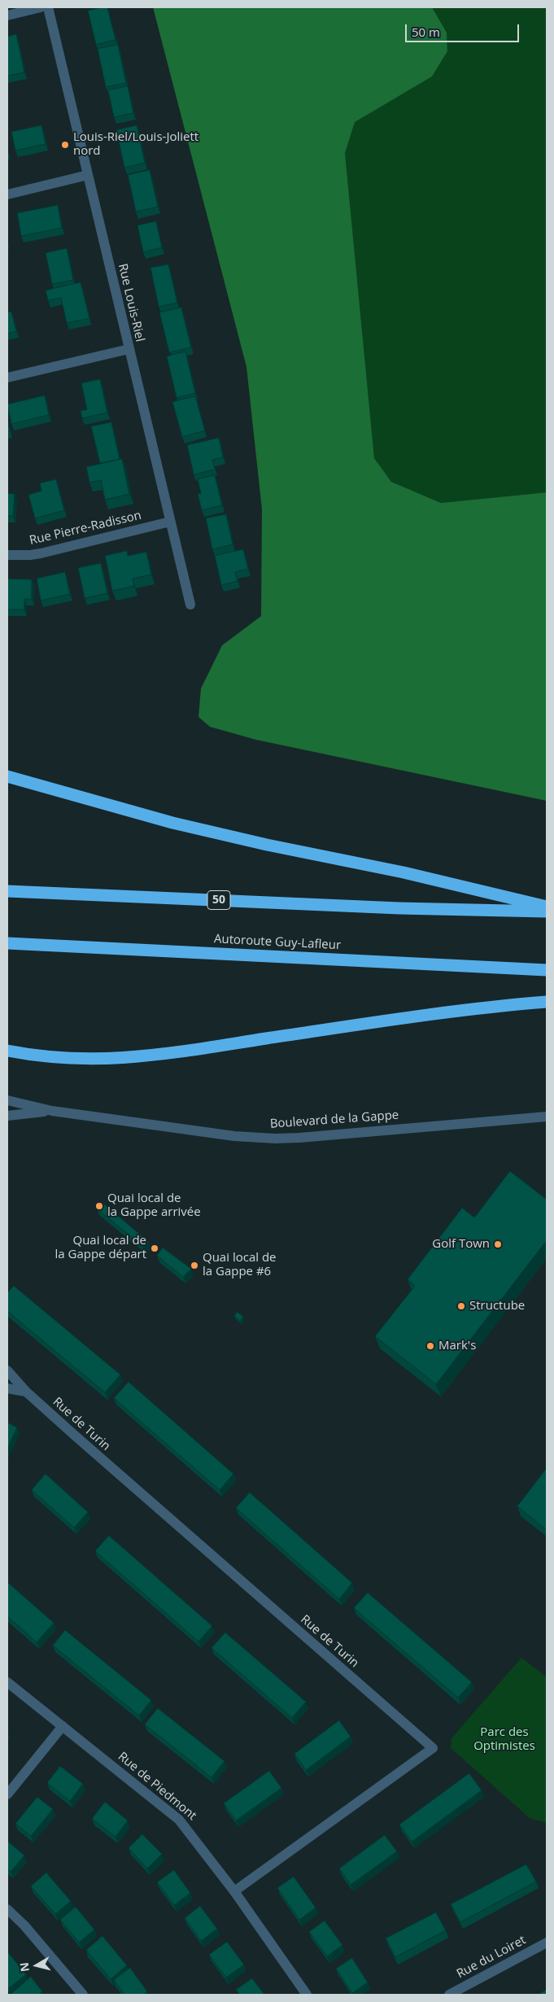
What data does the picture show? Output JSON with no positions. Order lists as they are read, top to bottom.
{
  "streets": {
    "highway": ["50", "Autoroute Guy-Lafleur"],
    "street": [
      "Rue Louis-Riel",
      "Rue Pierre-Radisson",
      "Boulevard de la Gappe",
      "Rue de Turin",
      "Rue de Piedmont",
      "Rue du Loiret"
    ]
  },
  "crossings": [
    ["Rue Louis-Riel", "Rue Pierre-Radisson"],
    ["Rue de Turin", "Rue de Piedmont"]
  ],
  "parks": ["Parc des Optimistes"],
  "places": [
    "Louis-Riel/Louis-Joliett nord",
    "Quai local de la Gappe arrivée",
    "Golf Town",
    "Quai local de la Gappe départ",
    "Quai local de la Gappe #6",
    "Structube",
    "Mark's"
  ],
  "scale_bar": "50 m",
  "north": "left"
}
